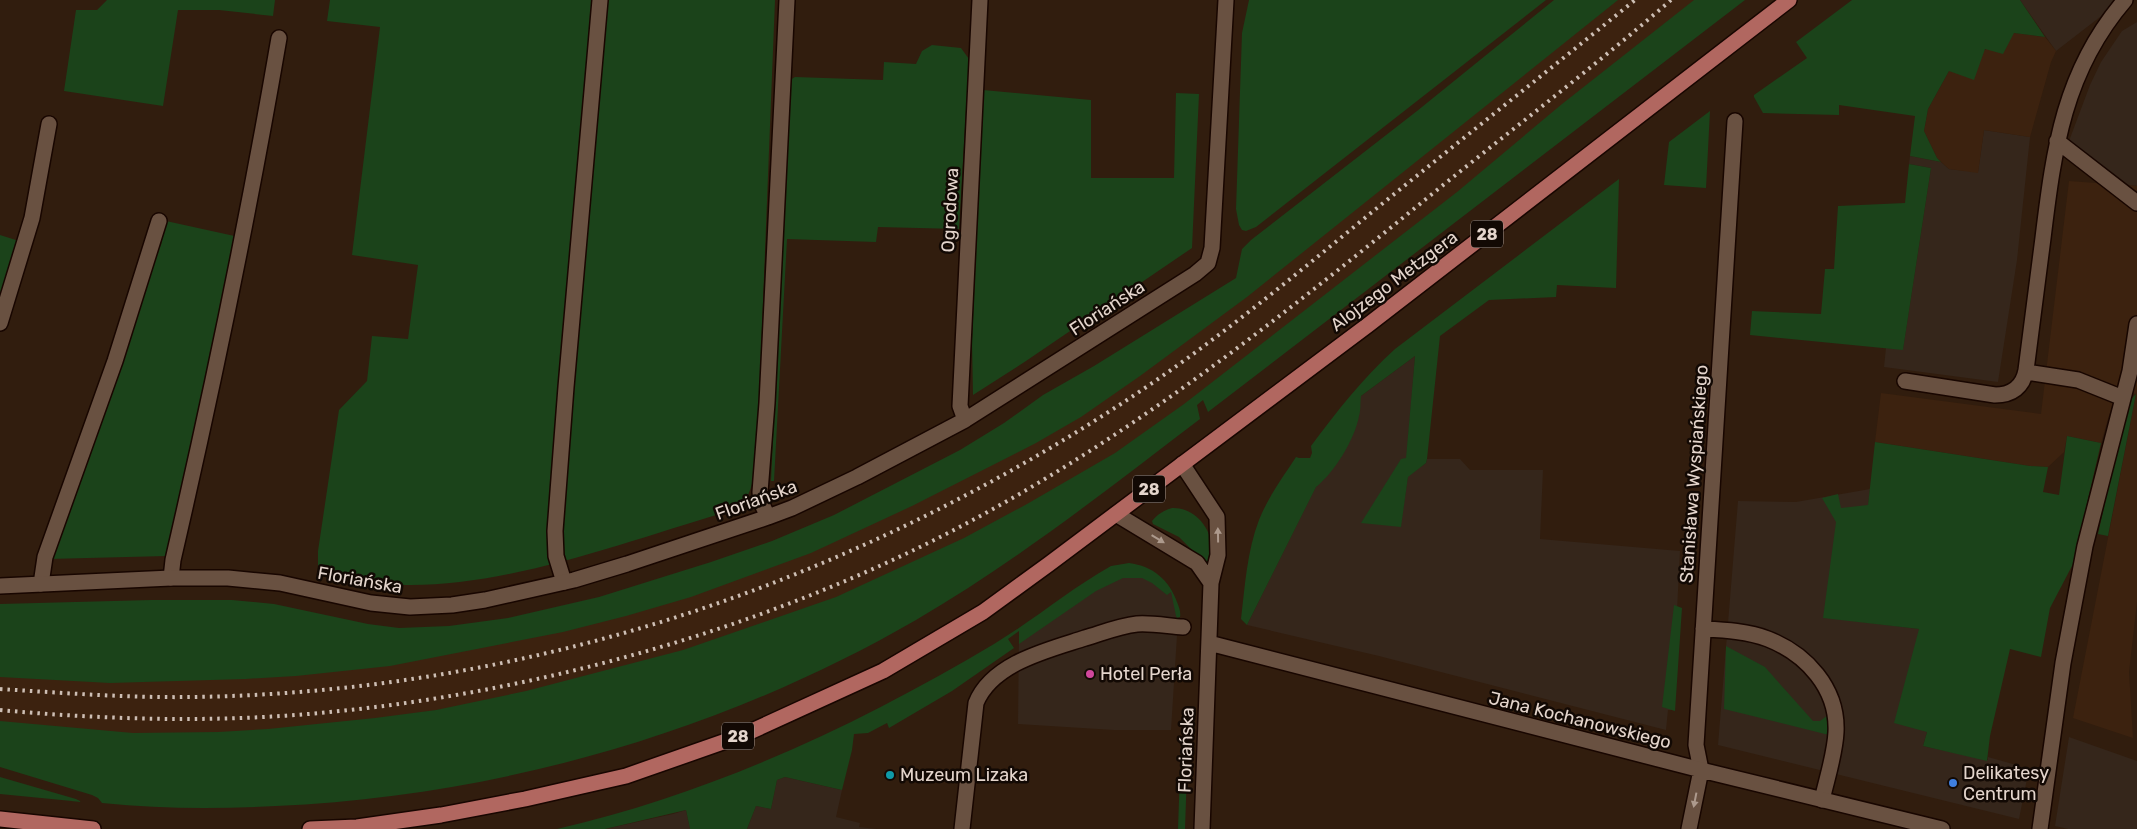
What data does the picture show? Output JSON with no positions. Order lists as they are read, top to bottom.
{
  "streets": {
    "main road": ["28", "Alojzego Metzgera"],
    "street": [
      "Ogrodowa",
      "Floriańska",
      "Stanisława Wyspiańskiego",
      "Jana Kochanowskiego"
    ]
  },
  "crossings": [
    ["Ogrodowa", "Floriańska"],
    ["28", "Alojzego Metzgera"],
    ["Alojzego Metzgera", "Floriańska"],
    ["Floriańska", "Jana Kochanowskiego"],
    ["Stanisława Wyspiańskiego", "Jana Kochanowskiego"]
  ],
  "places": ["Hotel Perła", "Muzeum Lizaka", "Delikatesy Centrum"]
}
